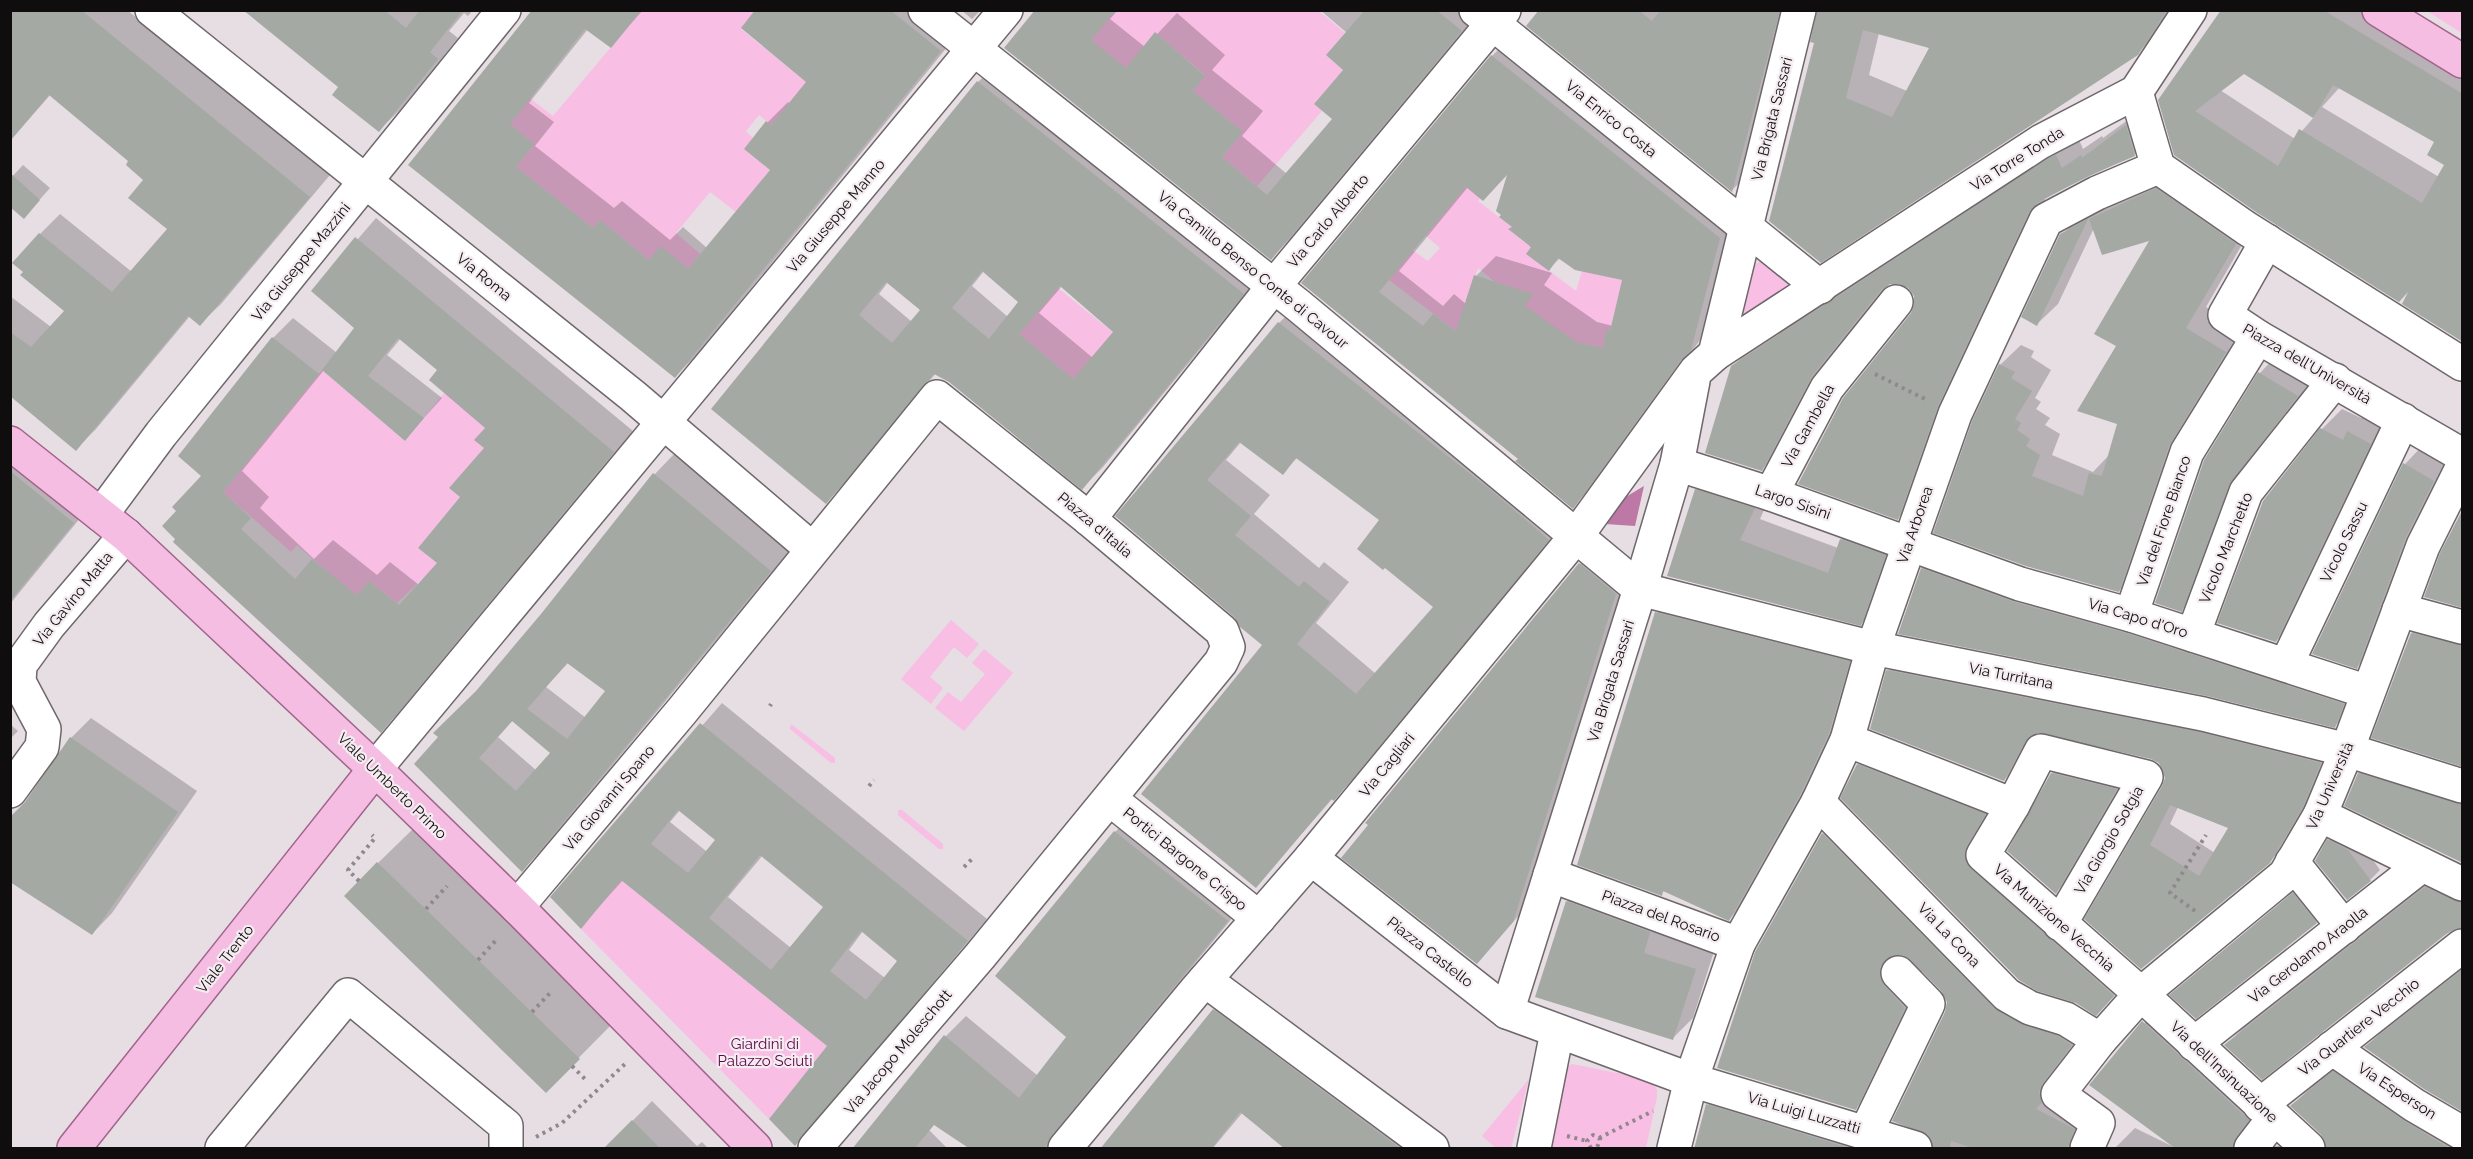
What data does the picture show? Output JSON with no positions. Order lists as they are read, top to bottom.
{
  "streets": {
    "main road": ["Viale Umberto Primo", "Viale Trento"],
    "street": [
      "Via Enrico Costa",
      "Via Brigata Sassari",
      "Via Torre Tonda",
      "Via Giuseppe Manno",
      "Via Carlo Alberto",
      "Via Giuseppe Mazzini",
      "Via Camillo Benso Conte di Cavour",
      "Via Roma",
      "Piazza dell'Università",
      "Via Gambella",
      "Largo Sisini",
      "Via del Fiore Bianco",
      "Piazza d'Italia",
      "Via Arborea",
      "Vicolo Sassu",
      "Vicolo Marchetto",
      "Via Gavino Matta",
      "Via Capo d'Oro",
      "Via Turritana",
      "Via Cagliari",
      "Via Università",
      "Via Giovanni Spano",
      "Via Giorgio Sotgia",
      "Portici Bargone Crispo",
      "Piazza del Rosario",
      "Via Munizione Vecchia",
      "Via La Cona",
      "Piazza Castello",
      "Via Gerolamo Araolla",
      "Via Quartiere Vecchio",
      "Via Jacopo Moleschott",
      "Via dell'Insinuazione",
      "Via Esperson",
      "Via Luigi Luzzatti"
    ]
  },
  "crossings": [
    ["Via Enrico Costa", "Via Brigata Sassari"],
    ["Via Enrico Costa", "Via Carlo Alberto"],
    ["Via Brigata Sassari", "Largo Sisini"],
    ["Via Brigata Sassari", "Via Turritana"],
    ["Via Brigata Sassari", "Via Cagliari"],
    ["Via Brigata Sassari", "Piazza del Rosario"],
    ["Via Brigata Sassari", "Piazza Castello"],
    ["Via Giuseppe Manno", "Via Camillo Benso Conte di Cavour"],
    ["Via Giuseppe Manno", "Via Roma"],
    ["Via Giuseppe Manno", "Viale Umberto Primo"],
    ["Via Giuseppe Manno", "Viale Trento"],
    ["Via Carlo Alberto", "Via Camillo Benso Conte di Cavour"],
    ["Via Carlo Alberto", "Piazza d'Italia"],
    ["Via Giuseppe Mazzini", "Via Roma"],
    ["Via Giuseppe Mazzini", "Via Gavino Matta"],
    ["Via Giuseppe Mazzini", "Viale Umberto Primo"],
    ["Via Camillo Benso Conte di Cavour", "Via Turritana"],
    ["Via Camillo Benso Conte di Cavour", "Via Cagliari"],
    ["Via Roma", "Piazza d'Italia"],
    ["Piazza dell'Università", "Via del Fiore Bianco"],
    ["Piazza dell'Università", "Vicolo Sassu"],
    ["Piazza dell'Università", "Vicolo Marchetto"],
    ["Via Gambella", "Largo Sisini"],
    ["Largo Sisini", "Via Arborea"],
    ["Largo Sisini", "Via Capo d'Oro"],
    ["Via del Fiore Bianco", "Via Capo d'Oro"],
    ["Piazza d'Italia", "Via Giovanni Spano"],
    ["Piazza d'Italia", "Portici Bargone Crispo"],
    ["Piazza d'Italia", "Via Jacopo Moleschott"],
    ["Via Arborea", "Via Capo d'Oro"],
    ["Via Arborea", "Via Turritana"],
    ["Via Arborea", "Piazza del Rosario"],
    ["Via Arborea", "Via La Cona"],
    ["Vicolo Sassu", "Via Capo d'Oro"],
    ["Vicolo Marchetto", "Via Capo d'Oro"],
    ["Via Gavino Matta", "Viale Umberto Primo"],
    ["Via Capo d'Oro", "Via Università"],
    ["Via Turritana", "Via Cagliari"],
    ["Via Turritana", "Via Università"],
    ["Via Cagliari", "Portici Bargone Crispo"],
    ["Via Cagliari", "Piazza Castello"],
    ["Viale Umberto Primo", "Via Giovanni Spano"],
    ["Viale Umberto Primo", "Viale Trento"],
    ["Via Università", "Via Munizione Vecchia"],
    ["Via Università", "Via La Cona"],
    ["Via Università", "Via dell'Insinuazione"],
    ["Via Giorgio Sotgia", "Via Munizione Vecchia"],
    ["Piazza del Rosario", "Piazza Castello"],
    ["Piazza del Rosario", "Via Luigi Luzzatti"],
    ["Via Munizione Vecchia", "Via dell'Insinuazione"],
    ["Piazza Castello", "Via Luigi Luzzatti"],
    ["Via Gerolamo Araolla", "Via dell'Insinuazione"],
    ["Via Quartiere Vecchio", "Via dell'Insinuazione"],
    ["Via Quartiere Vecchio", "Via Esperson"]
  ],
  "parks": ["Giardini di Palazzo Sciuti"]
}
